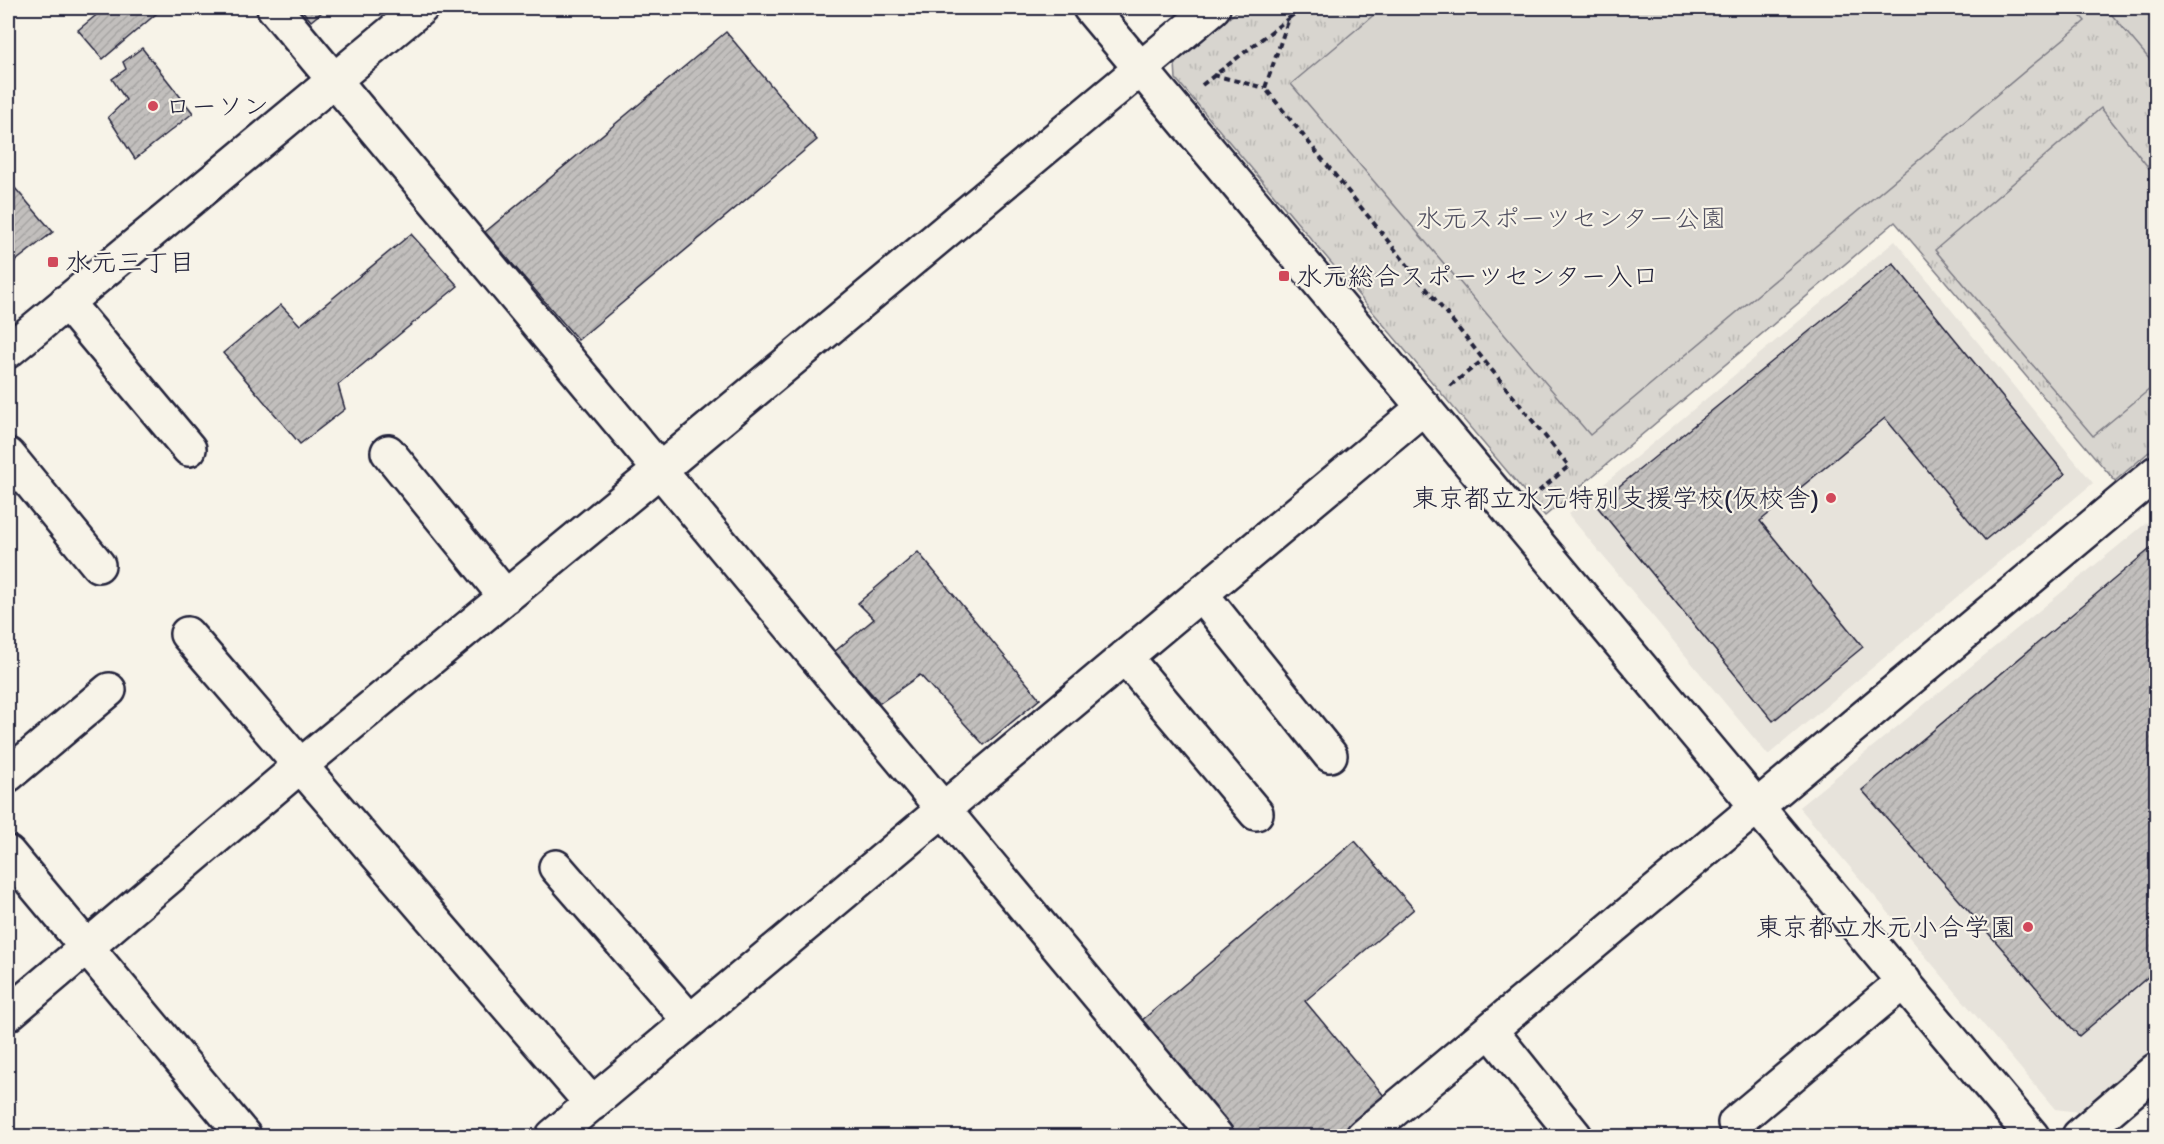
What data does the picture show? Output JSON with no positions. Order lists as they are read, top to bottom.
{
  "parks": ["水元スポーツセンター公園"],
  "places": {
    "other": ["ローソン", "東京都立水元特別支援学校(仮校舎)", "東京都立水元小合学園"],
    "transit": ["水元三丁目", "水元総合スポーツセンター入口"]
  }
}
